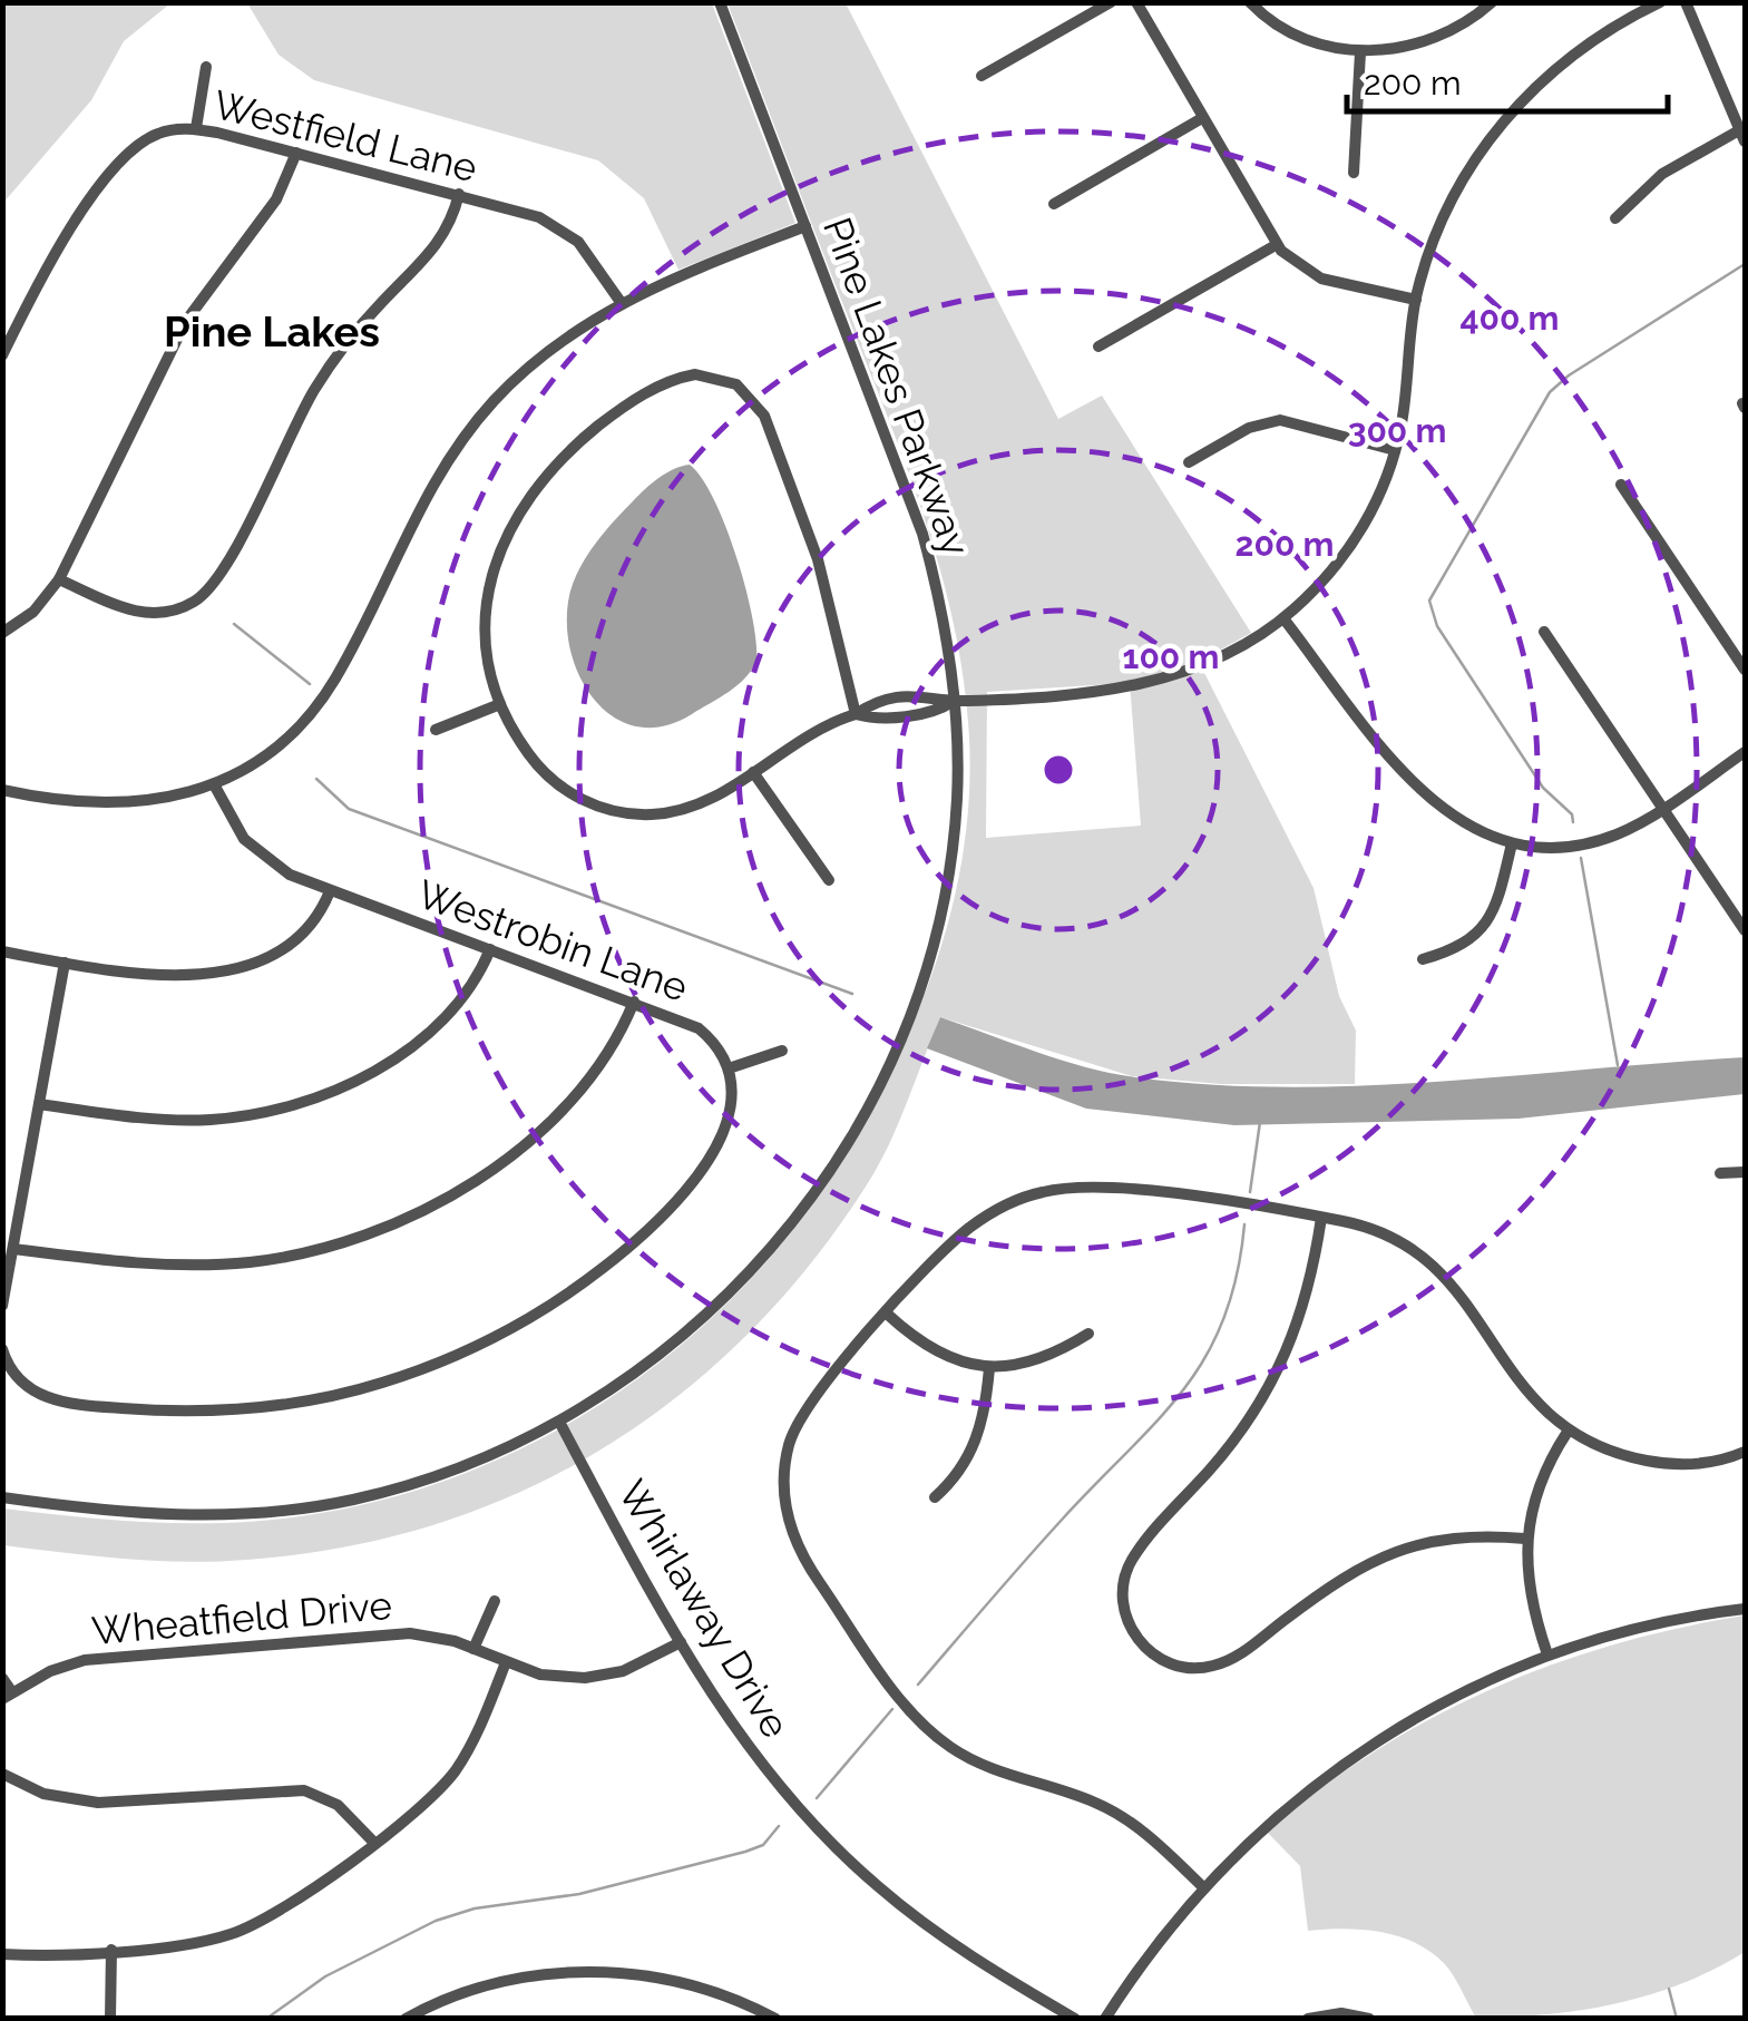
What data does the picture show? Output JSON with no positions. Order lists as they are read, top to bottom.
{
  "streets": {
    "street": [
      "Westfield Lane",
      "Pine Lakes Parkway",
      "Westrobin Lane",
      "Whirlaway Drive",
      "Wheatfield Drive"
    ]
  },
  "crossings": [
    ["Pine Lakes Parkway", "Whirlaway Drive"],
    ["Whirlaway Drive", "Wheatfield Drive"]
  ],
  "districts": ["Pine Lakes"],
  "scale_bar": "200 m",
  "rings": [
    "400 m",
    "300 m",
    "200 m",
    "100 m"
  ]
}
